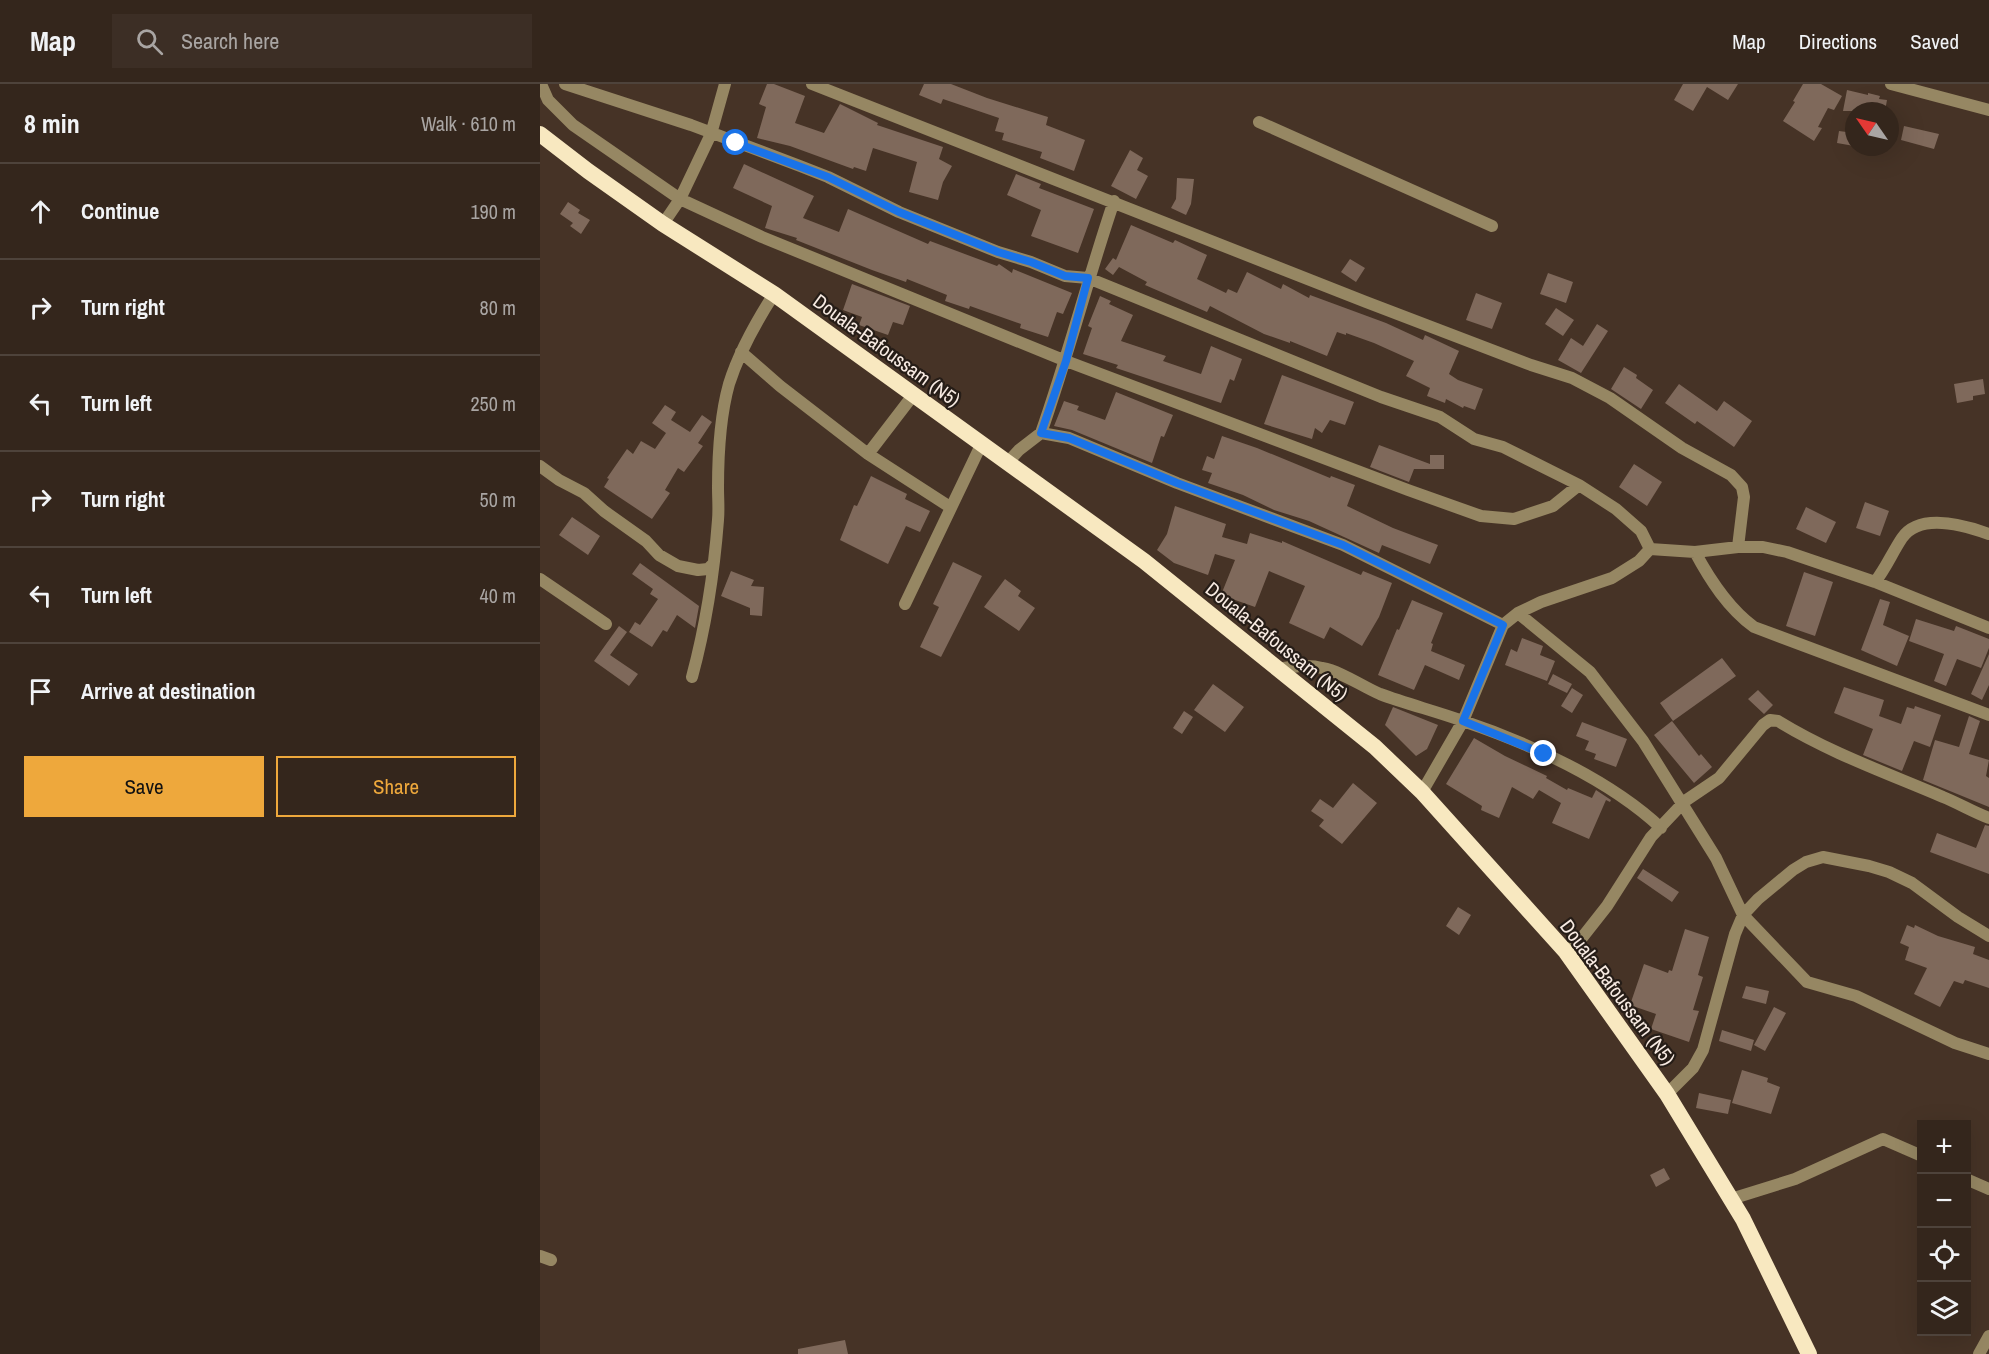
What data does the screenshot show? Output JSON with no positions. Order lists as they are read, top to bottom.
{
  "streets": {
    "highway": ["Douala-Bafoussam (N5)"]
  },
  "north": "top left",
  "page": {
    "header": "Map",
    "search": "Search here",
    "nav": ["Map", "Directions", "Saved"],
    "heading": ["8 min", "Walk · 610 m"],
    "list": [
      ["Continue", "190 m"],
      ["Turn right", "80 m"],
      ["Turn left", "250 m"],
      ["Turn right", "50 m"],
      ["Turn left", "40 m"],
      "Arrive at destination"
    ],
    "buttons": ["Save", "Share"],
    "map_buttons": ["+", "−"]
  }
}
